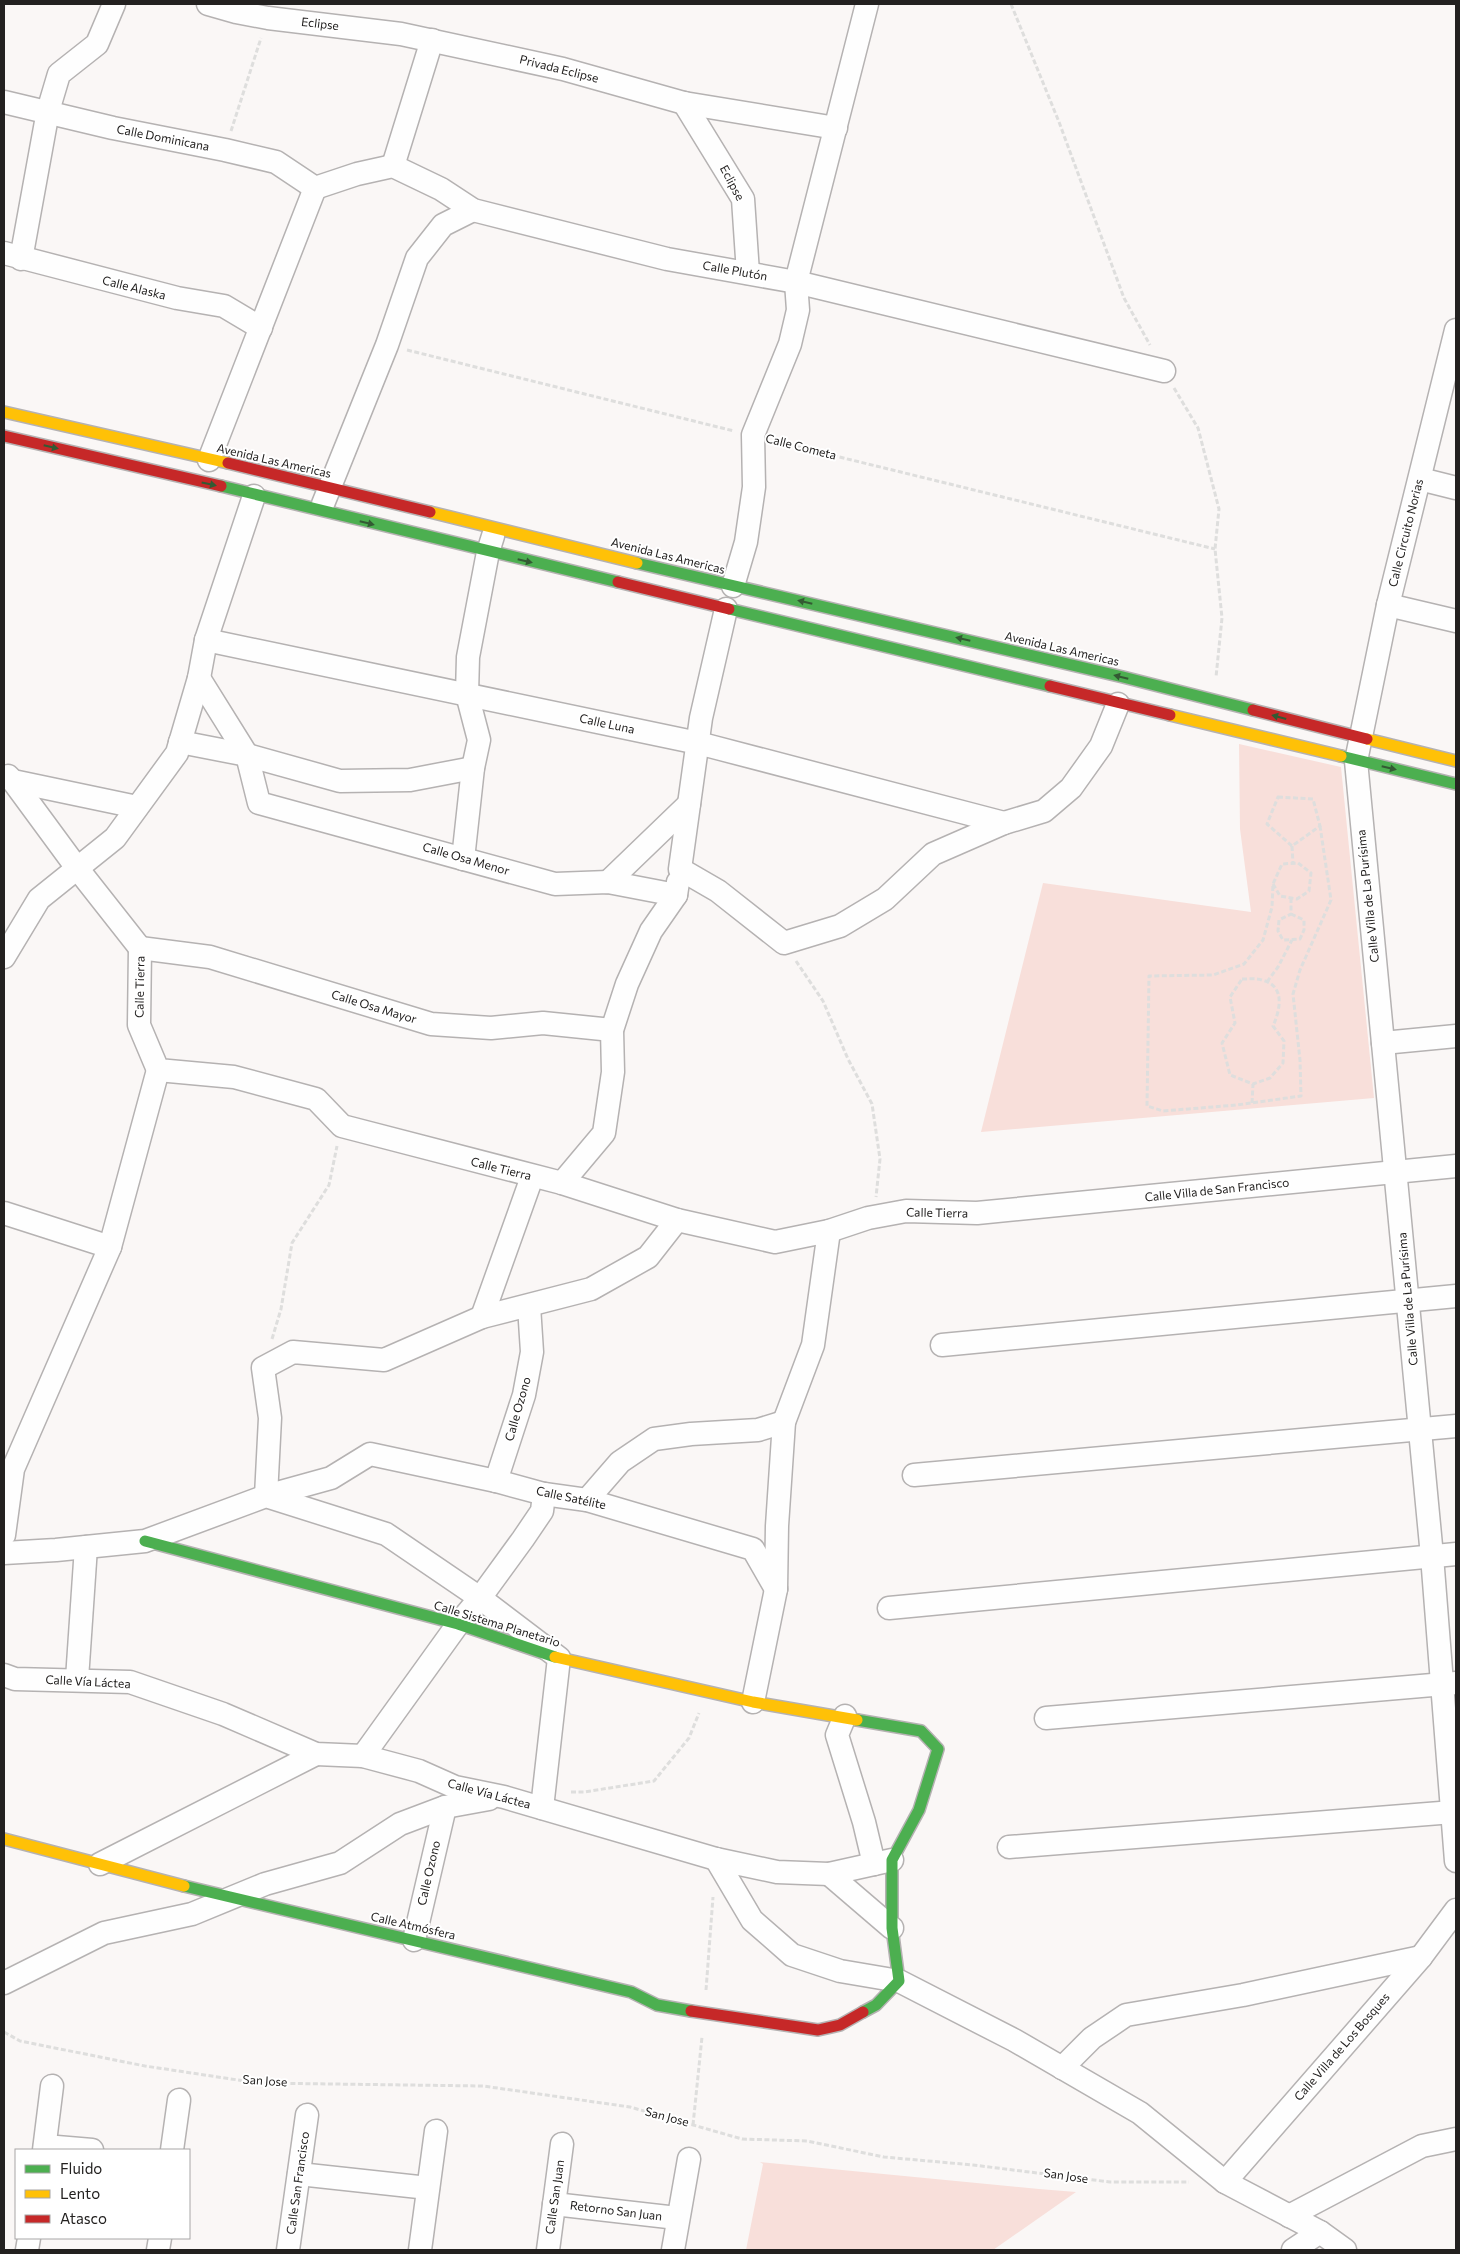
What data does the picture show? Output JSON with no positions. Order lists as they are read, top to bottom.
{
  "streets": {
    "street": [
      "Eclipse",
      "Privada Eclipse",
      "Calle Dominicana",
      "Calle Plutón",
      "Calle Alaska",
      "Avenida Las Americas",
      "Calle Circuito Norias",
      "Calle Luna",
      "Calle Osa Menor",
      "Calle Villa de La Purísima",
      "Calle Tierra",
      "Calle Osa Mayor",
      "Calle Villa de San Francisco",
      "Calle Ozono",
      "Calle Satélite",
      "Calle Sistema Planetario",
      "Calle Vía Láctea",
      "Calle Atmósfera",
      "Calle Villa de Los Bosques",
      "Calle San Francisco",
      "Calle San Juan",
      "Retorno San Juan"
    ],
    "path": ["Calle Cometa", "San Jose"]
  },
  "crossings": [
    ["Eclipse", "Privada Eclipse"],
    ["Eclipse", "Calle Plutón"],
    ["Avenida Las Americas", "Calle Circuito Norias"],
    ["Avenida Las Americas", "Calle Villa de La Purísima"],
    ["Calle Circuito Norias", "Calle Villa de La Purísima"],
    ["Calle Villa de La Purísima", "Calle Villa de San Francisco"],
    ["Calle Tierra", "Calle Osa Mayor"],
    ["Calle Tierra", "Calle Villa de San Francisco"],
    ["Calle Ozono", "Calle Satélite"],
    ["Calle Ozono", "Calle Atmósfera"],
    ["Calle Sistema Planetario", "Calle Vía Láctea"],
    ["Calle Villa de Los Bosques", "San Jose"],
    ["Calle San Juan", "Retorno San Juan"]
  ],
  "legend": ["Fluido", "Lento", "Atasco"]
}
